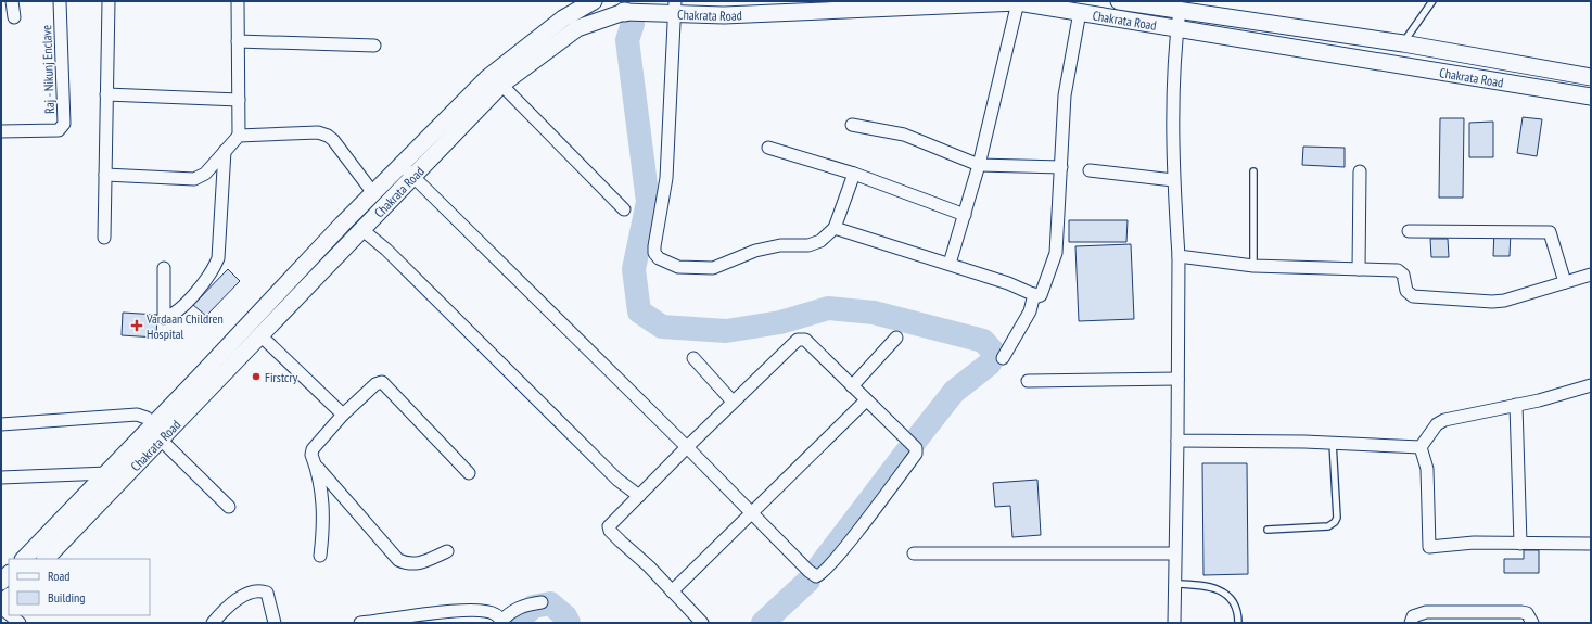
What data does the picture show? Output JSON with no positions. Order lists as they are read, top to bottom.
{
  "streets": {
    "main road": ["Chakrata Road"],
    "street": ["Raj - Nikunj Enclave"]
  },
  "places": {
    "health": ["Vardaan Children Hospital"],
    "other": ["Firstcry"]
  },
  "legend": ["Road", "Building"]
}
